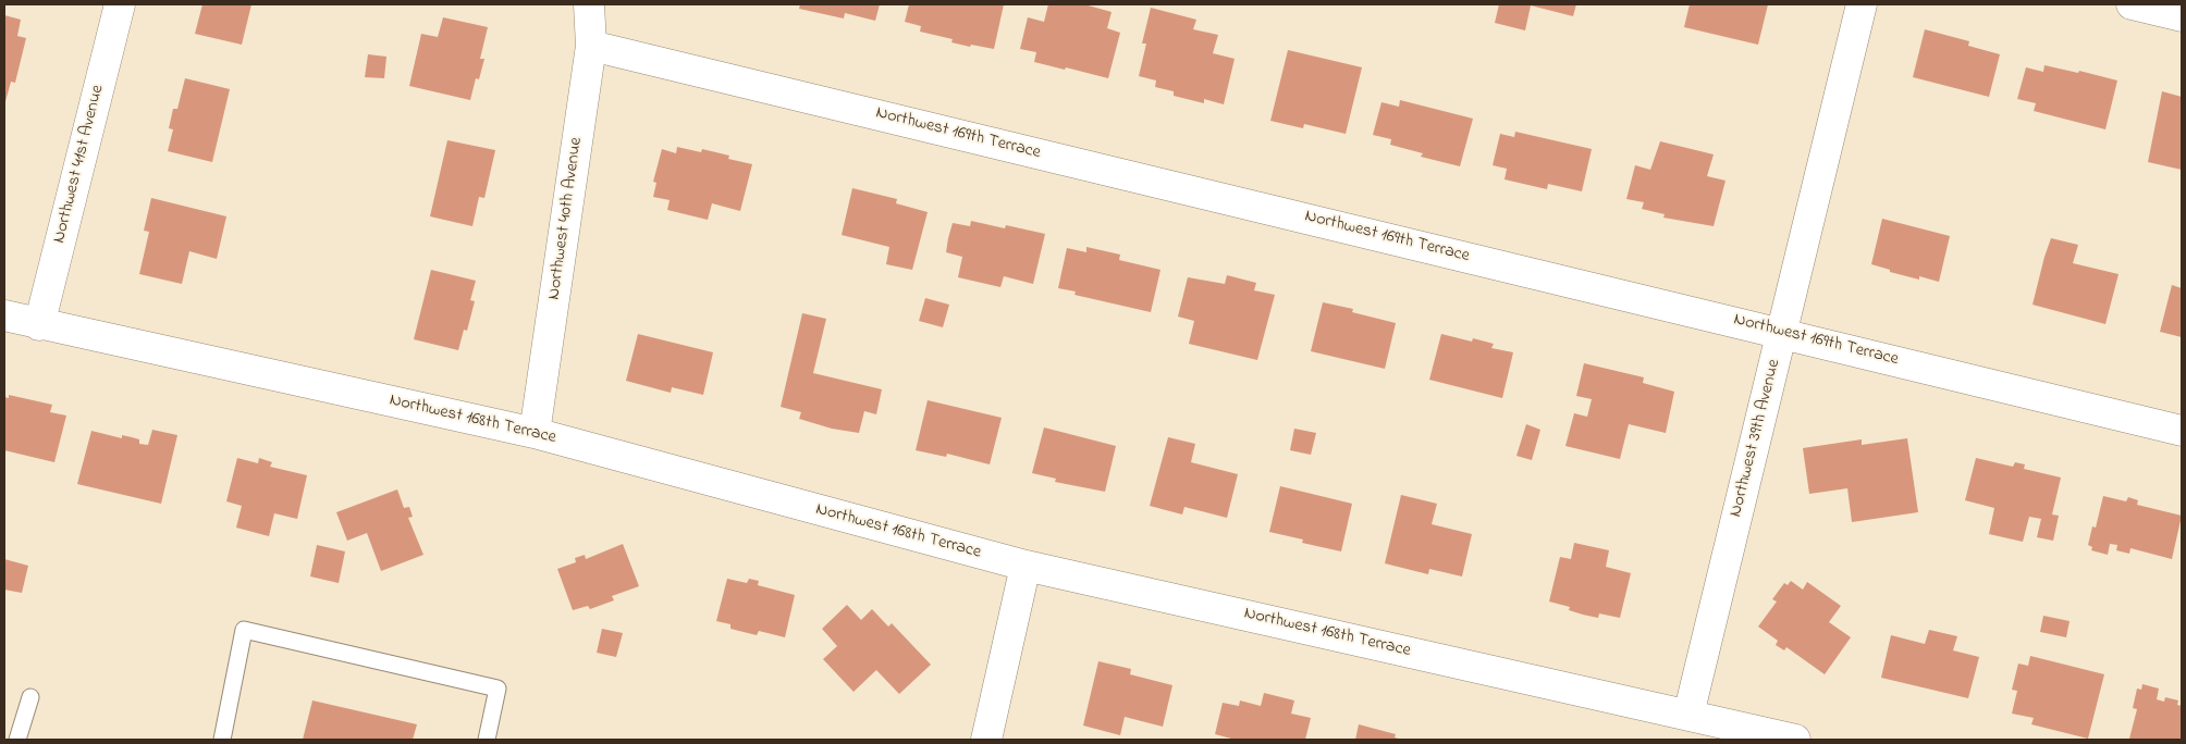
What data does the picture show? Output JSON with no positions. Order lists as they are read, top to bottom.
{
  "streets": {
    "street": [
      "Northwest 169th Terrace",
      "Northwest 41st Avenue",
      "Northwest 40th Avenue",
      "Northwest 168th Terrace",
      "Northwest 39th Avenue"
    ]
  },
  "crossings": [
    ["Northwest 169th Terrace", "Northwest 40th Avenue"],
    ["Northwest 169th Terrace", "Northwest 39th Avenue"],
    ["Northwest 41st Avenue", "Northwest 168th Terrace"],
    ["Northwest 40th Avenue", "Northwest 168th Terrace"],
    ["Northwest 168th Terrace", "Northwest 39th Avenue"]
  ]
}
